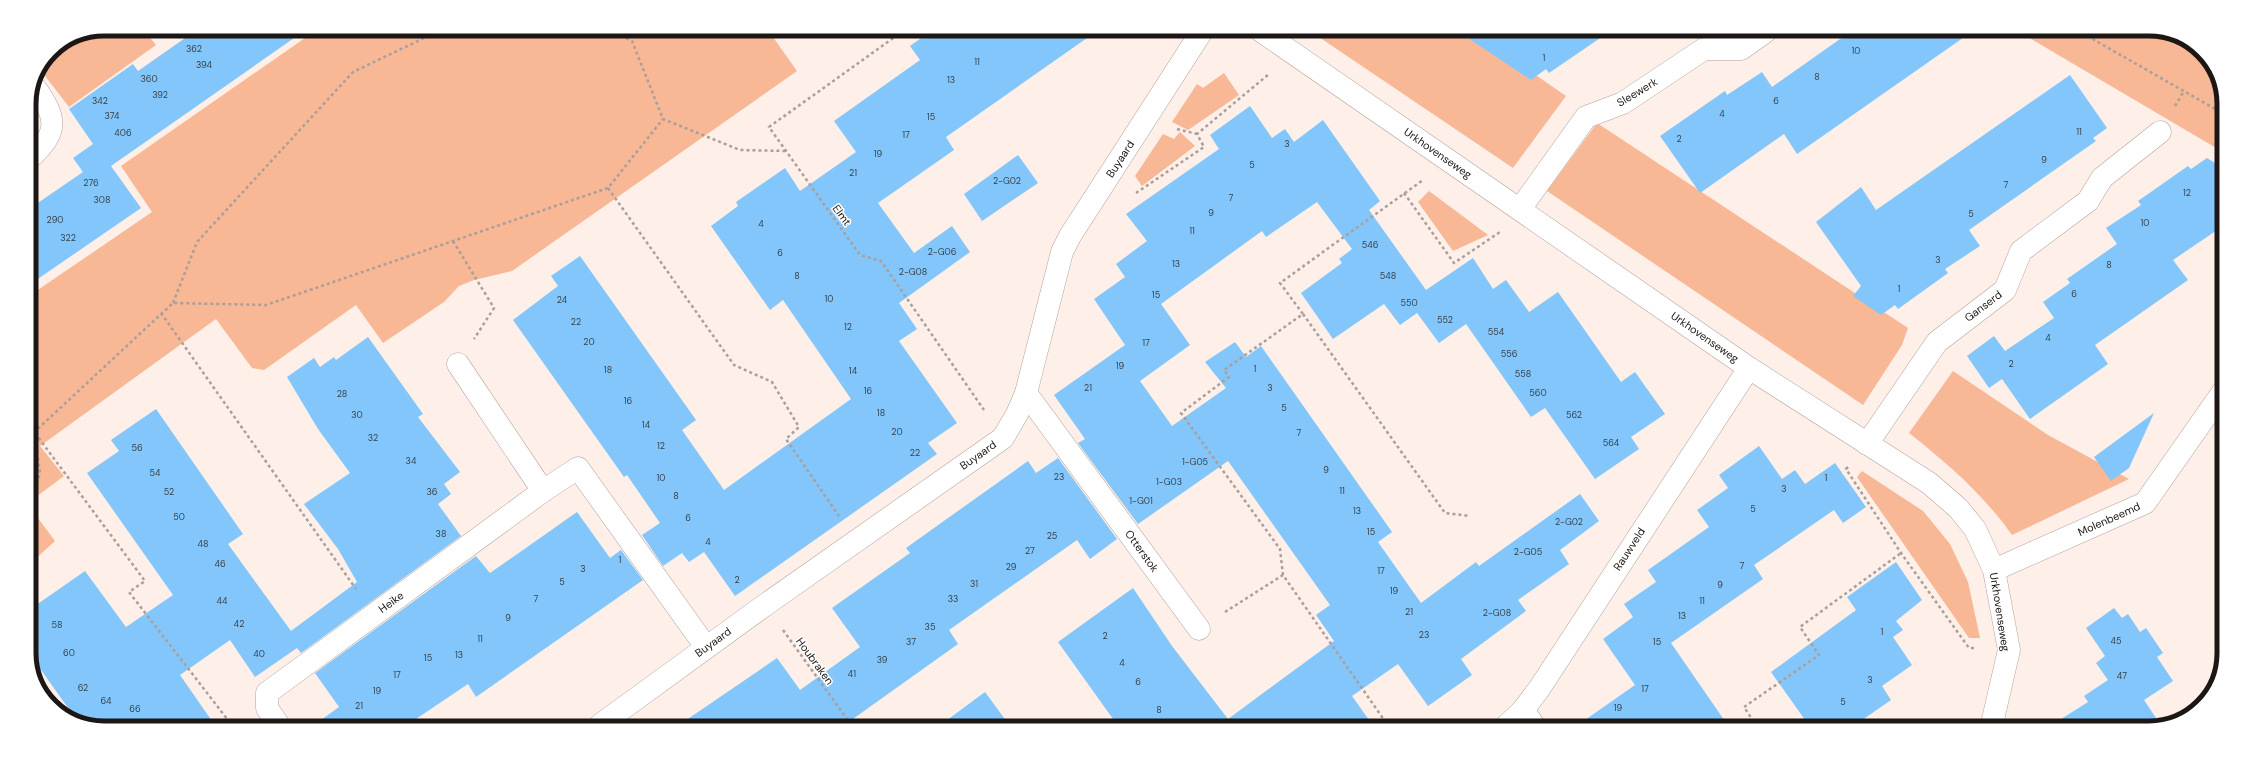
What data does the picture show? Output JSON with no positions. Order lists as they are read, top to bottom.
{
  "streets": {
    "street": [
      "Sleewerk",
      "Urkhovenseweg",
      "Buyaard",
      "Ganserd",
      "Molenbeemd",
      "Rauwveld",
      "Otterstok",
      "Heike"
    ],
    "path": ["Elmt", "Houbraken"]
  },
  "crossings": [
    ["Sleewerk", "Urkhovenseweg"],
    ["Urkhovenseweg", "Ganserd"],
    ["Urkhovenseweg", "Molenbeemd"],
    ["Urkhovenseweg", "Rauwveld"],
    ["Buyaard", "Elmt"],
    ["Buyaard", "Otterstok"],
    ["Buyaard", "Heike"],
    ["Buyaard", "Houbraken"]
  ],
  "house_numbers": [
    "362",
    "10",
    "1",
    "11",
    "394",
    "8",
    "360",
    "13",
    "392",
    "342",
    "6",
    "4",
    "374",
    "15",
    "11",
    "406",
    "17",
    "2",
    "3",
    "19",
    "9",
    "5",
    "21",
    "2-G02",
    "276",
    "7",
    "12",
    "7",
    "308",
    "9",
    "5",
    "290",
    "10",
    "4",
    "11",
    "322",
    "546",
    "2-G06",
    "6",
    "3",
    "13",
    "8",
    "2-G08",
    "8",
    "548",
    "1",
    "6",
    "15",
    "10",
    "24",
    "550",
    "552",
    "22",
    "12",
    "554",
    "4",
    "20",
    "17",
    "556",
    "2",
    "19",
    "1",
    "18",
    "14",
    "558",
    "21",
    "3",
    "16",
    "560",
    "28",
    "16",
    "5",
    "18",
    "30",
    "562",
    "14",
    "20",
    "7",
    "32",
    "564",
    "12",
    "56",
    "22",
    "34",
    "1-G05",
    "9",
    "54",
    "23",
    "10",
    "1",
    "1-G03",
    "3",
    "11",
    "52",
    "36",
    "8",
    "1-G01",
    "5",
    "13",
    "50",
    "6",
    "2-G02",
    "15",
    "38",
    "25",
    "4",
    "48",
    "27",
    "2-G05",
    "1",
    "46",
    "7",
    "29",
    "3",
    "17",
    "2",
    "5",
    "31",
    "9",
    "19",
    "7",
    "33",
    "44",
    "11",
    "21",
    "2-G08",
    "13",
    "9",
    "42",
    "58",
    "35",
    "1",
    "23",
    "2",
    "11",
    "45",
    "37",
    "15",
    "60",
    "40",
    "13",
    "15",
    "39",
    "4",
    "41",
    "17",
    "47",
    "3",
    "6",
    "62",
    "17",
    "19",
    "64",
    "5",
    "21",
    "19",
    "66",
    "8"
  ]
}
